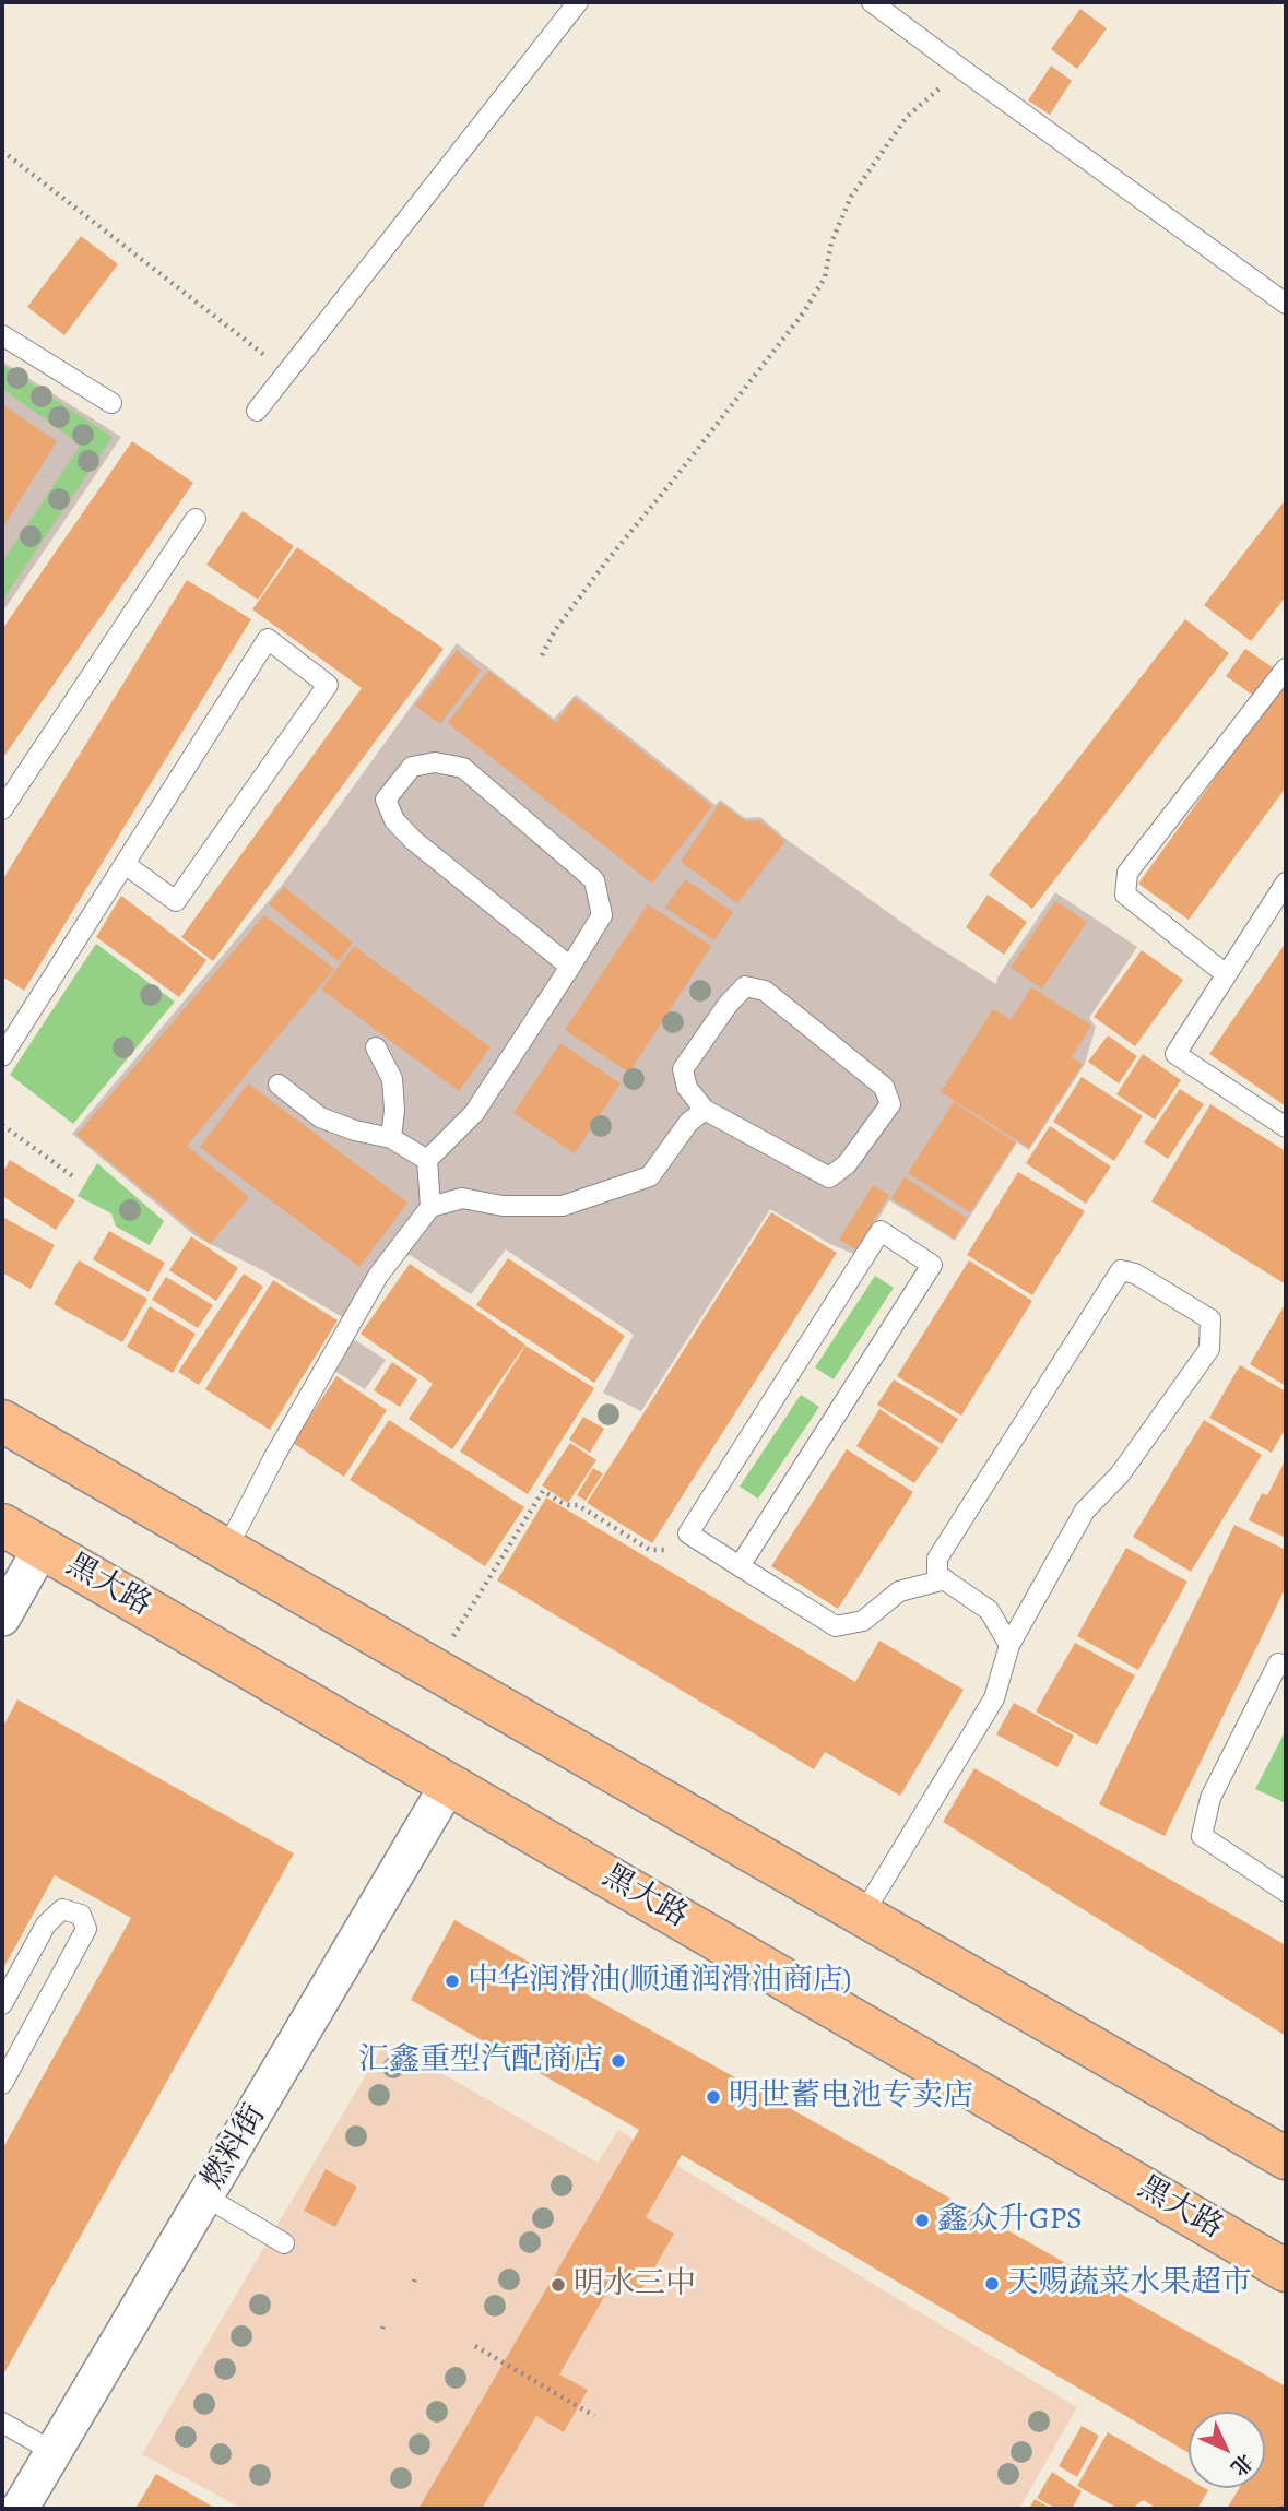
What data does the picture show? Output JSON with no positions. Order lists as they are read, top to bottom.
{
  "streets": {
    "highway": ["黑大路"],
    "street": ["燃料街"]
  },
  "crossings": [
    ["黑大路", "燃料街"]
  ],
  "places": [
    "中华润滑油(顺通润滑油商店)",
    "汇鑫重型汽配商店",
    "明世蓄电池专卖店",
    "鑫众升GPS",
    "天赐蔬菜水果超市",
    "明水三中"
  ],
  "north": "bottom right"
}
